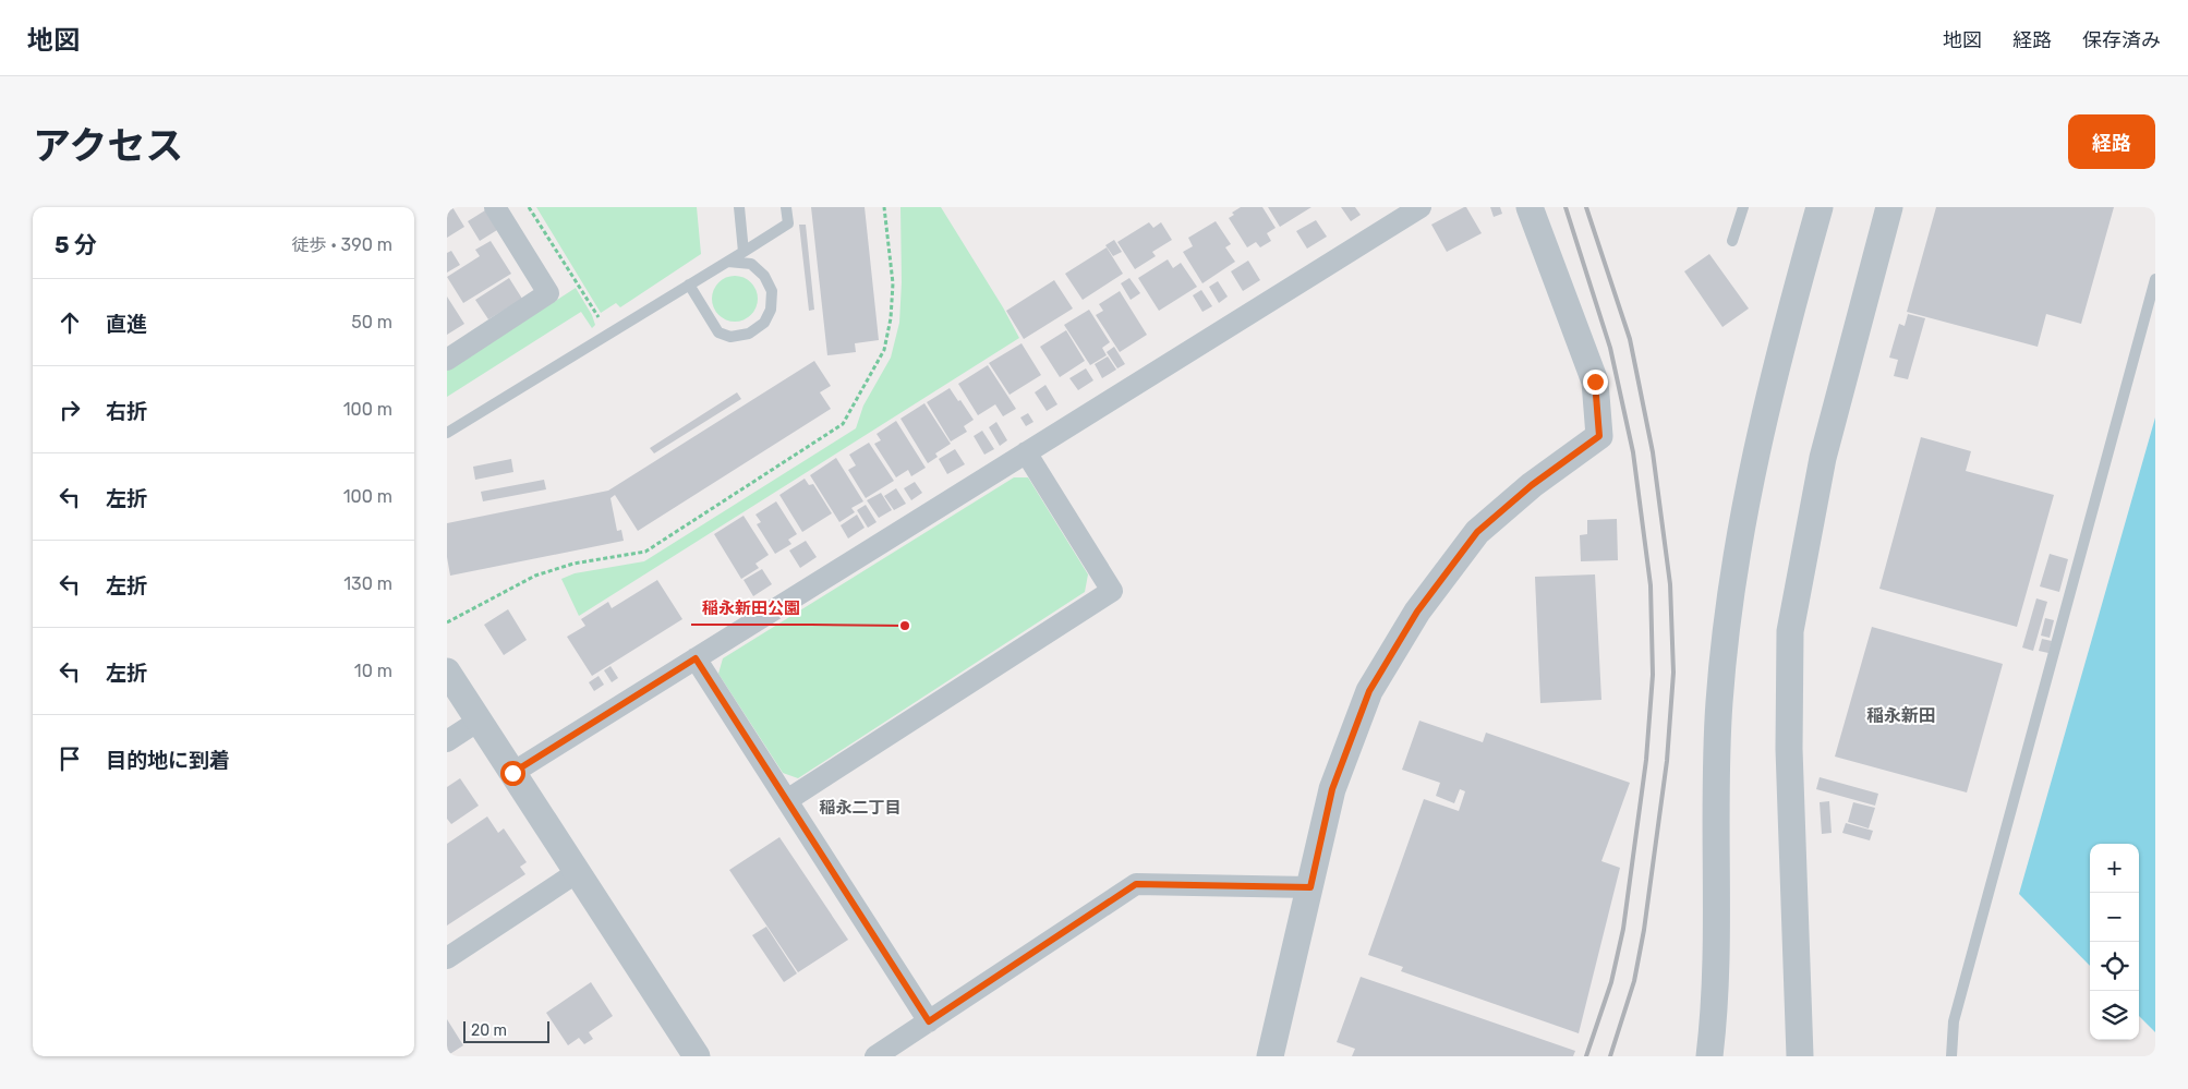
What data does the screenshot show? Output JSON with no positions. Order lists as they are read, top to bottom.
{
  "districts": ["稲永新田", "稲永二丁目"],
  "places": ["稲永新田公園"],
  "scale_bar": "20 m",
  "page": {
    "header": "地図",
    "nav": ["地図", "経路", "保存済み"],
    "title": "アクセス",
    "buttons": "経路",
    "heading": ["5 分", "徒歩 · 390 m"],
    "list": [
      ["直進", "50 m"],
      ["右折", "100 m"],
      ["左折", "100 m"],
      ["左折", "130 m"],
      ["左折", "10 m"],
      "目的地に到着"
    ],
    "map_buttons": ["+", "−"],
    "scale": "20 m"
  }
}
